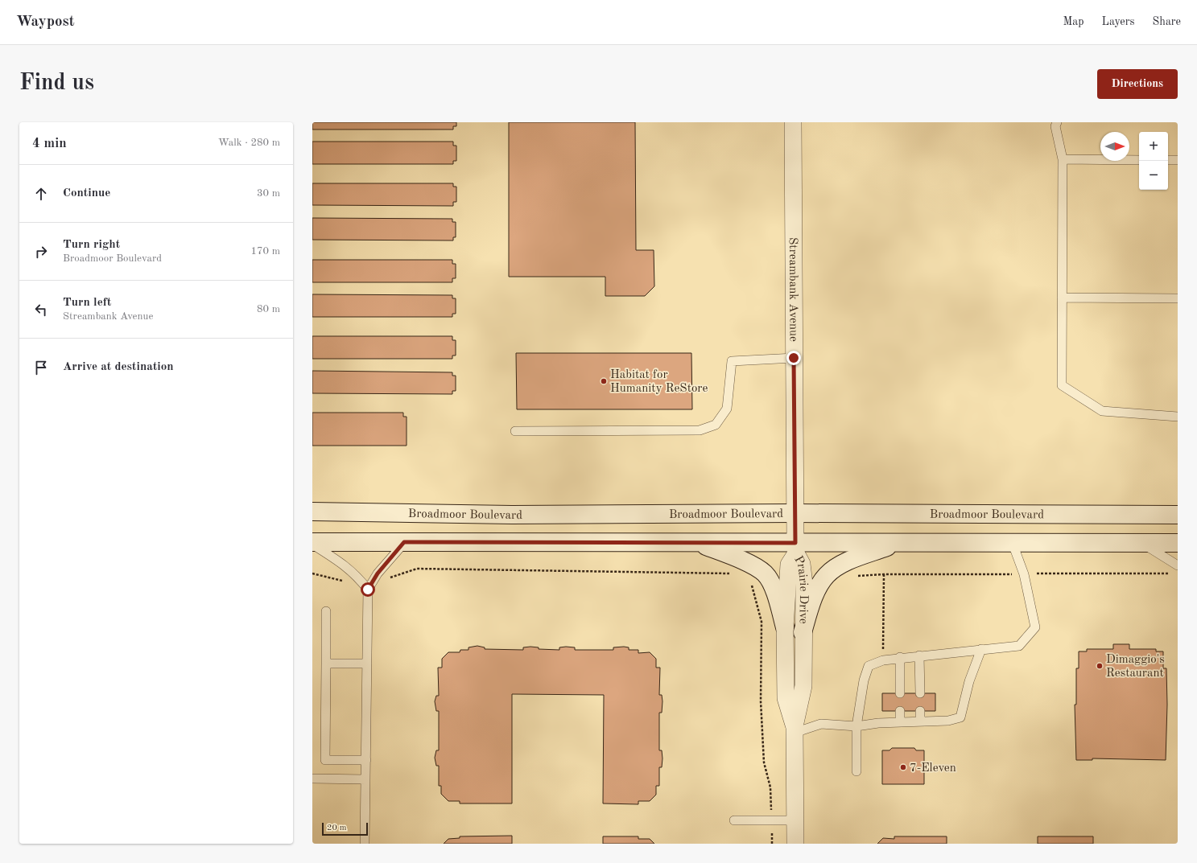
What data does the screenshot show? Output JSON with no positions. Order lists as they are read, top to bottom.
{
  "streets": {
    "main road": ["Broadmoor Boulevard"],
    "street": ["Streambank Avenue", "Prairie Drive"]
  },
  "crossings": [
    ["Streambank Avenue", "Broadmoor Boulevard"],
    ["Streambank Avenue", "Prairie Drive"]
  ],
  "places": ["Habitat for Humanity ReStore", "Dimaggio's Restaurant", "7-Eleven"],
  "scale_bar": "20 m",
  "north": "right",
  "page": {
    "header": "Waypost",
    "nav": ["Map", "Layers", "Share"],
    "buttons": "Directions",
    "title": "Find us",
    "heading": ["4 min", "Walk · 280 m"],
    "map_buttons": ["+", "−"],
    "list": [
      ["Continue", "30 m"],
      ["Turn right", "Broadmoor Boulevard", "170 m"],
      ["Turn left", "Streambank Avenue", "80 m"],
      "Arrive at destination"
    ],
    "scale": "20 m"
  }
}
